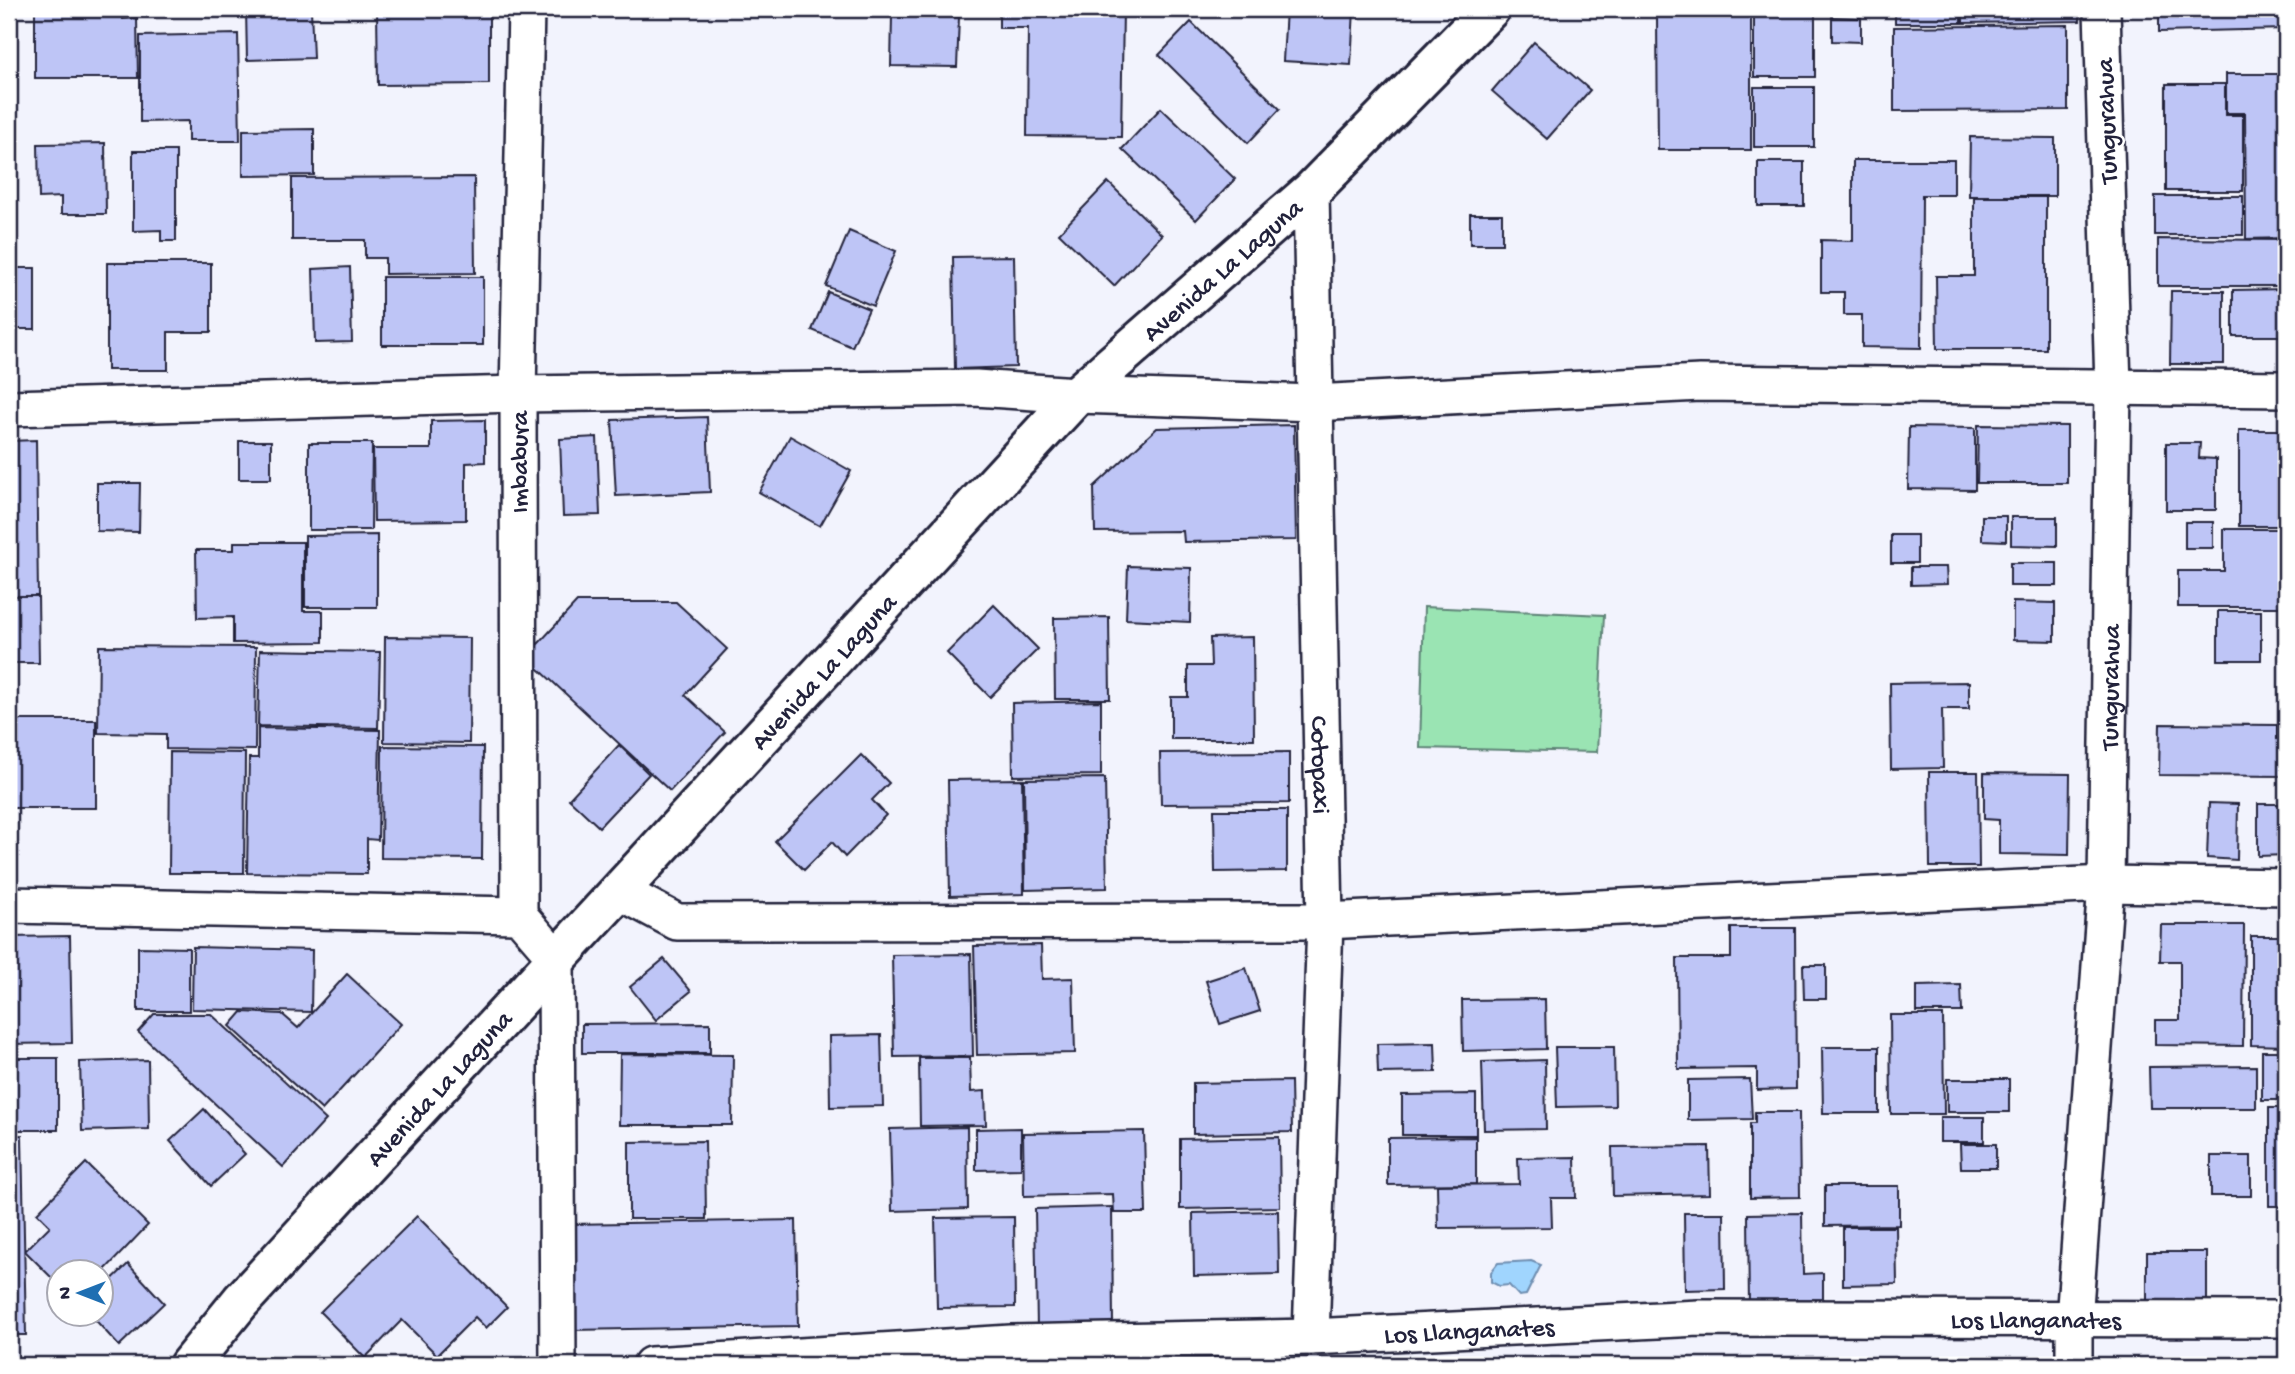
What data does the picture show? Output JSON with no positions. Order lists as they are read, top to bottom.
{
  "streets": {
    "street": [
      "Tungurahua",
      "Avenida La Laguna",
      "Imbabura",
      "Cotopaxi",
      "Los Llanganates"
    ]
  },
  "crossings": [
    ["Tungurahua", "Los Llanganates"],
    ["Avenida La Laguna", "Cotopaxi"],
    ["Cotopaxi", "Los Llanganates"]
  ],
  "north": "left"
}
